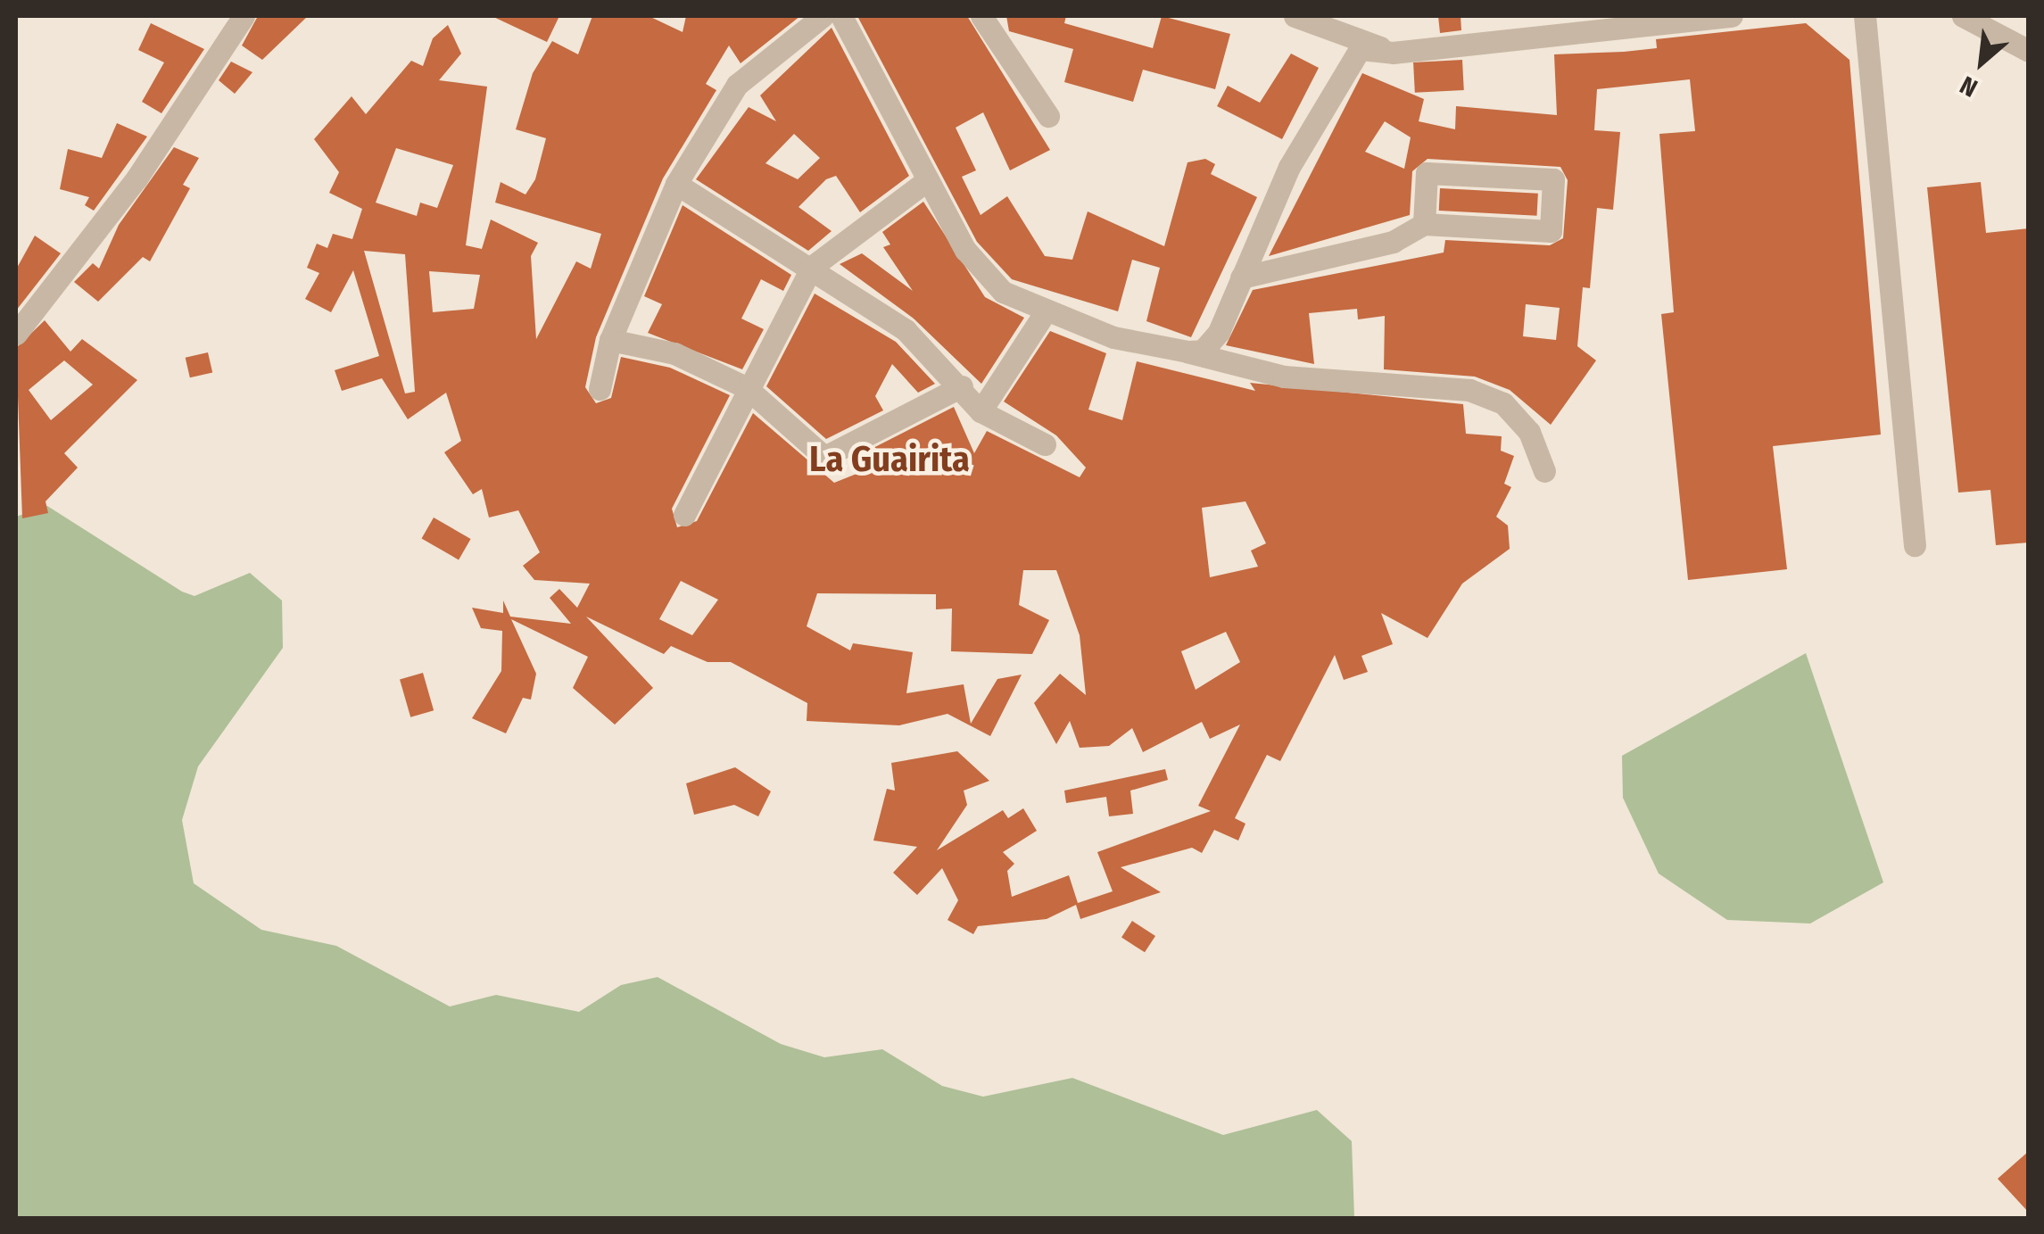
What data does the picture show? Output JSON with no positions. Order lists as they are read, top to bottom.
{
  "districts": ["La Guairita"],
  "north": "bottom left"
}
